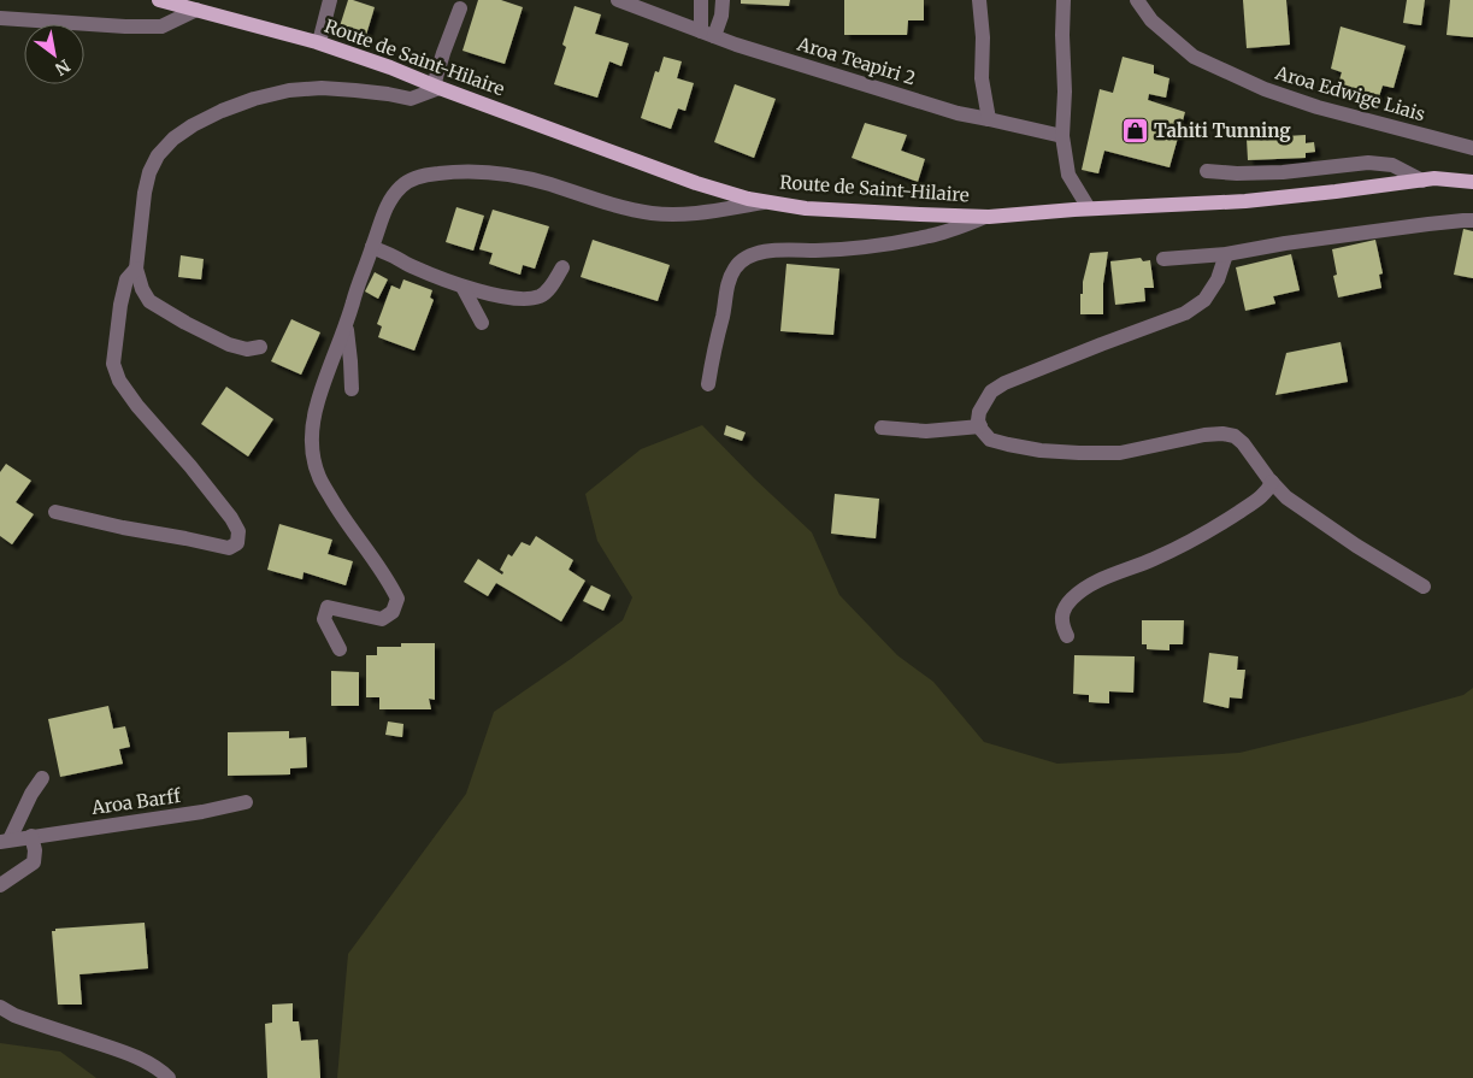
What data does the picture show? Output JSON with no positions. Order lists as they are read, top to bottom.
{
  "streets": {
    "main road": ["Route de Saint-Hilaire"],
    "street": ["Aroa Teapiri 2", "Aroa Edwige Liais", "Aroa Barff"]
  },
  "places": {
    "shop": ["Tahiti Tunning"]
  },
  "north": "bottom right"
}
